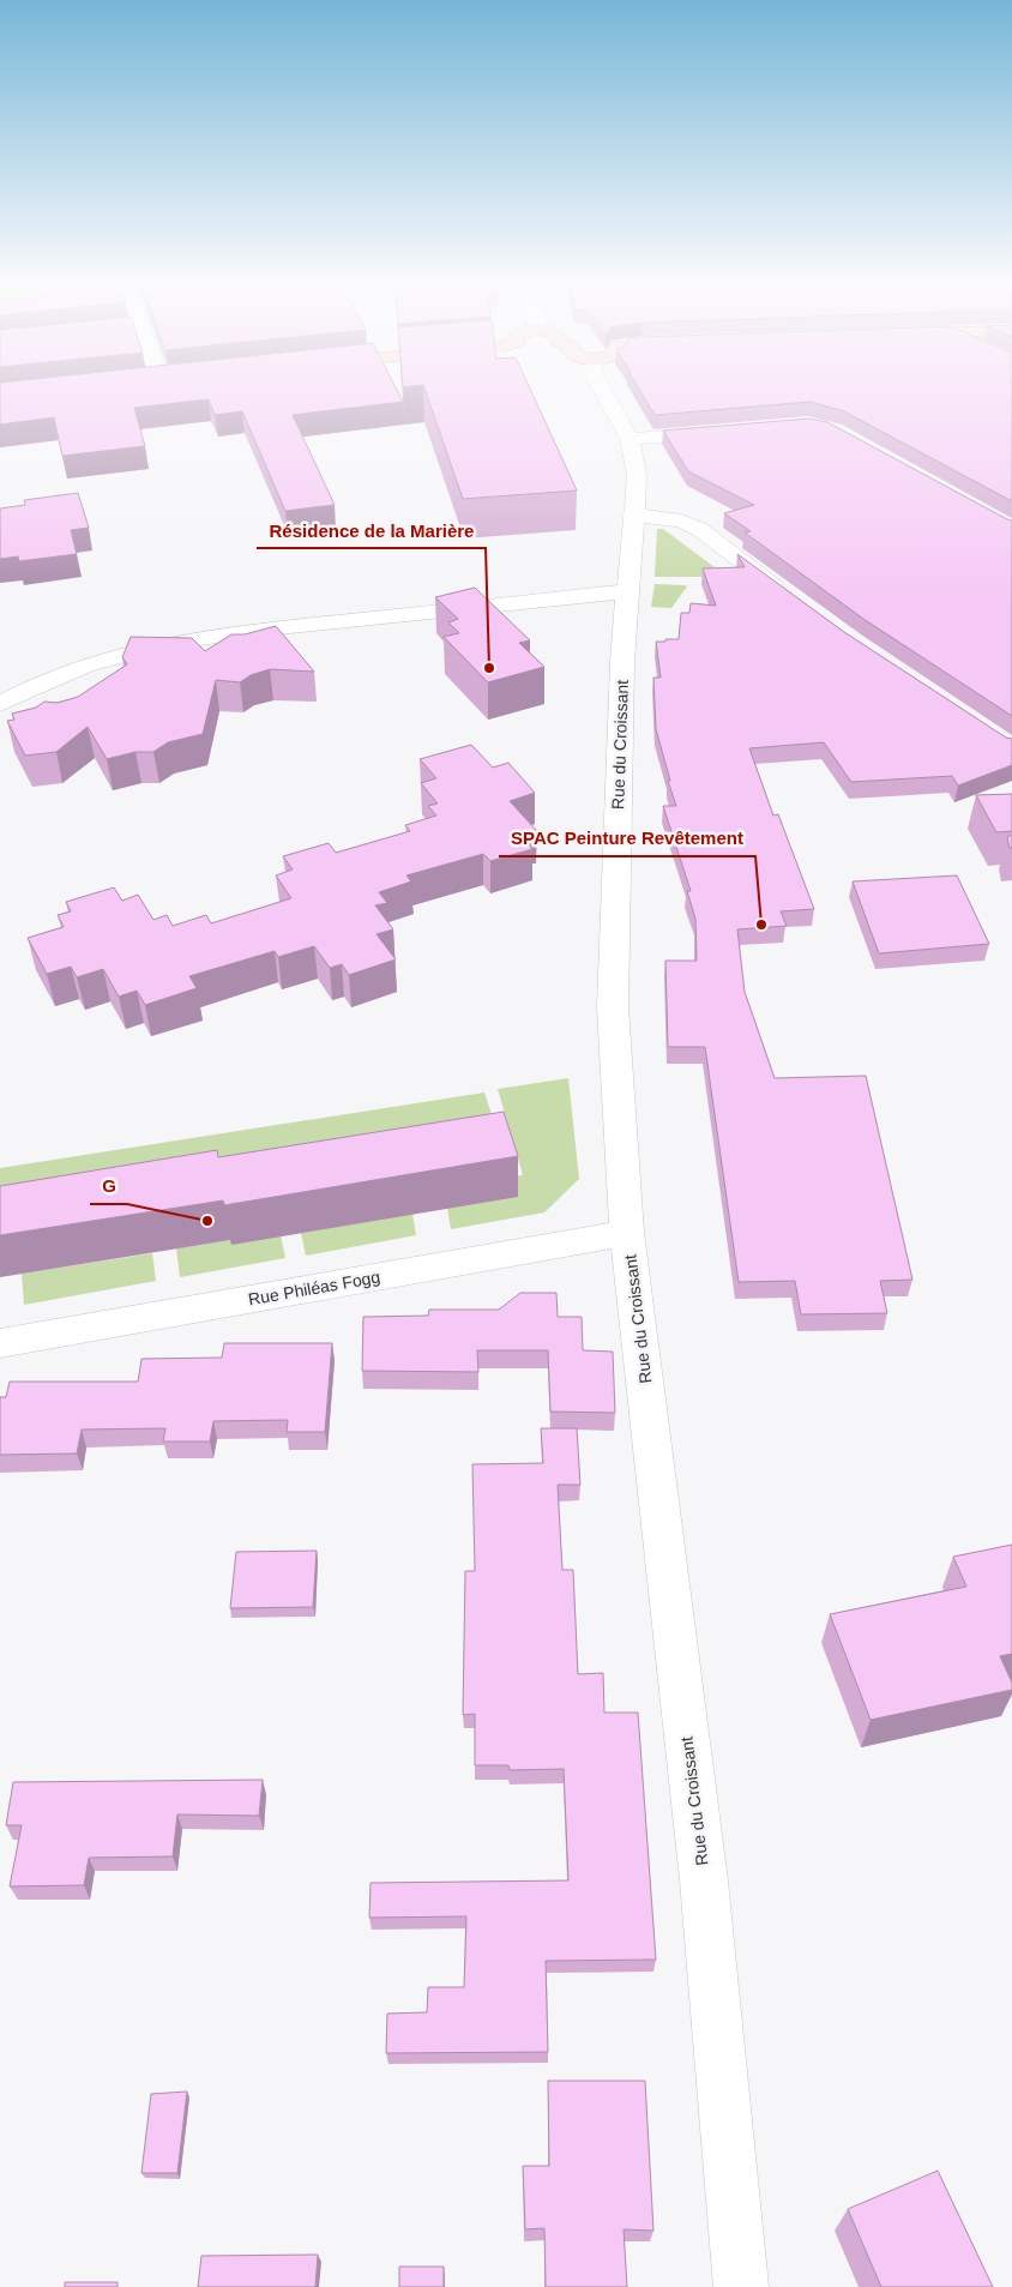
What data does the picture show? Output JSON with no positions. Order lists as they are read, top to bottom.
{
  "streets": {
    "street": ["Rue du Croissant", "Rue Philéas Fogg"]
  },
  "crossings": [
    ["Rue du Croissant", "Rue Philéas Fogg"]
  ],
  "places": ["Résidence de la Marière", "SPAC Peinture Revêtement", "G"]
}
